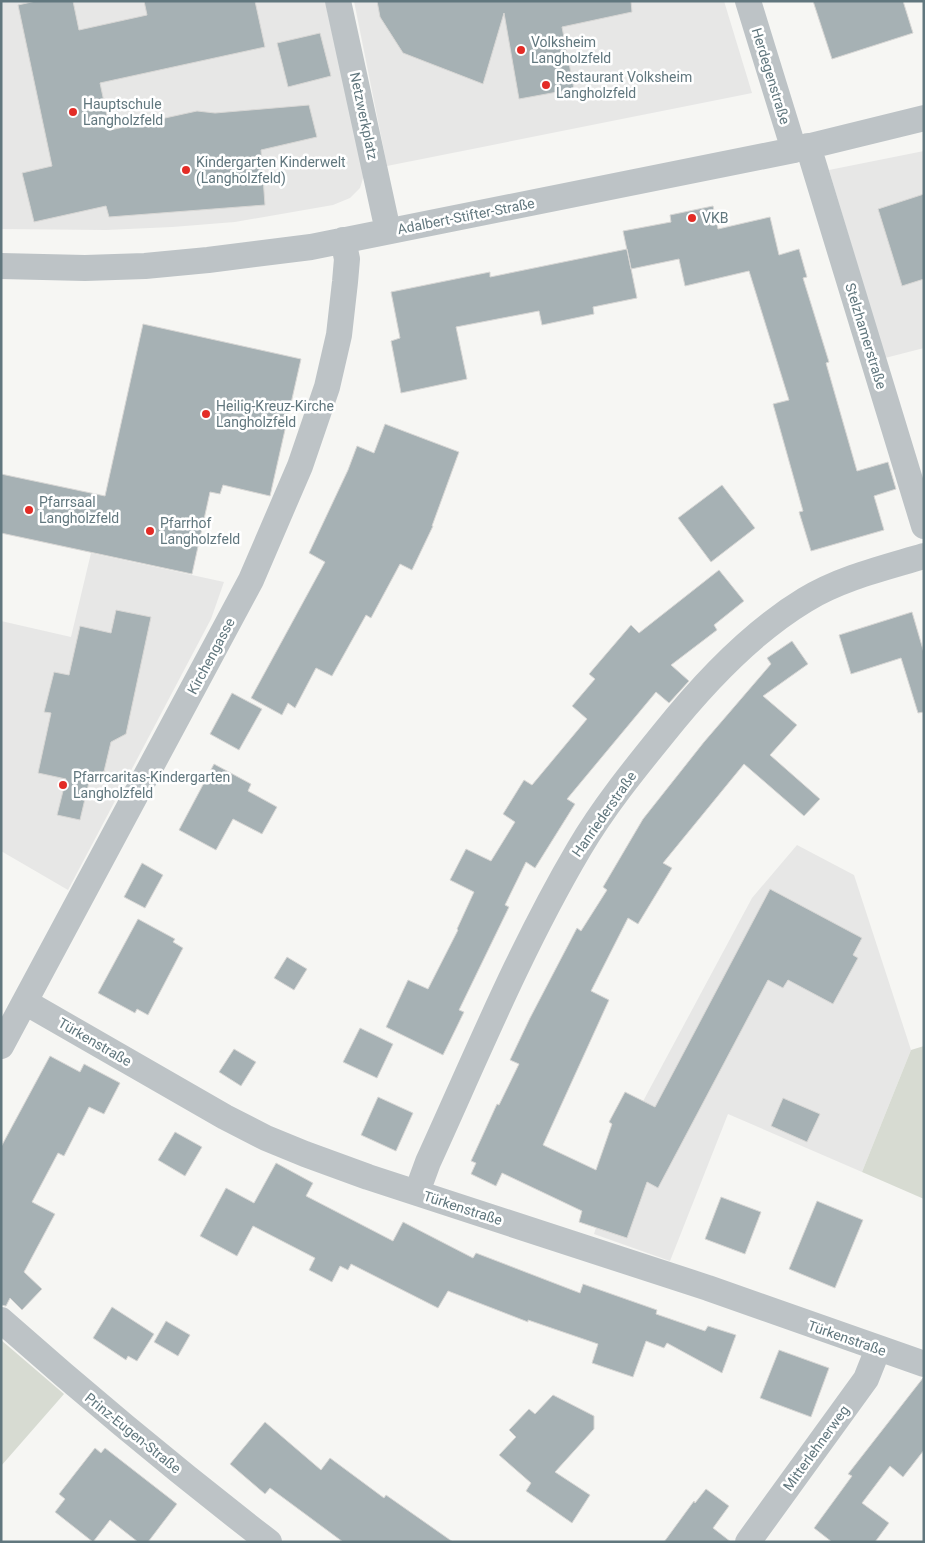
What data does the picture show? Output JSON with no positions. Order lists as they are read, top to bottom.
{
  "streets": {
    "street": [
      "Herdegenstraße",
      "Netzwerkplatz",
      "Adalbert-Stifter-Straße",
      "Stelzhamerstraße",
      "Kirchengasse",
      "Hanriederstraße",
      "Türkenstraße",
      "Prinz-Eugen-Straße",
      "Mitterlehnerweg"
    ]
  },
  "crossings": [
    ["Herdegenstraße", "Adalbert-Stifter-Straße"],
    ["Herdegenstraße", "Stelzhamerstraße"],
    ["Netzwerkplatz", "Adalbert-Stifter-Straße"],
    ["Adalbert-Stifter-Straße", "Stelzhamerstraße"],
    ["Adalbert-Stifter-Straße", "Kirchengasse"],
    ["Kirchengasse", "Türkenstraße"],
    ["Hanriederstraße", "Türkenstraße"],
    ["Türkenstraße", "Mitterlehnerweg"]
  ],
  "places": [
    "Volksheim Langholzfeld",
    "Restaurant Volksheim Langholzfeld",
    "Hauptschule Langholzfeld",
    "Kindergarten Kinderwelt (Langholzfeld)",
    "VKB",
    "Heilig-Kreuz-Kirche Langholzfeld",
    "Pfarrsaal Langholzfeld",
    "Pfarrhof Langholzfeld",
    "Pfarrcaritas-Kindergarten Langholzfeld"
  ]
}
